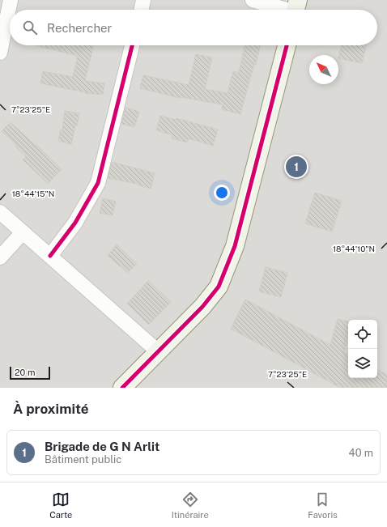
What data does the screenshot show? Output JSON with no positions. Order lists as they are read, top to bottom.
{
  "scale_bar": "20 m",
  "north": "top left",
  "page": {
    "search": "Rechercher",
    "pins": "1",
    "scale": "20 m",
    "heading": "À proximité",
    "list": [
      {
        "mark": "1",
        "name": "Brigade de G N Arlit",
        "note": "Bâtiment public",
        "value": "40 m"
      }
    ],
    "nav": ["Carte", "Itinéraire", "Favoris"]
  },
  "coordinates": ["7°23'25\"E", "18°44'15\"N", "18°44'10\"N"]
}
